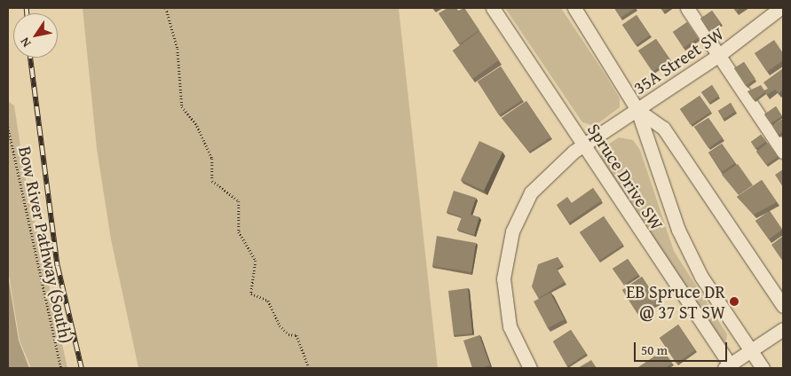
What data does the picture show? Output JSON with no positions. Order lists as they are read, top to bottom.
{
  "streets": {
    "street": ["35A Street SW", "Spruce Drive SW"],
    "path": ["Bow River Pathway (South)"]
  },
  "crossings": [
    ["35A Street SW", "Spruce Drive SW"]
  ],
  "places": ["EB Spruce DR @ 37 ST SW"],
  "scale_bar": "50 m",
  "north": "bottom left"
}
